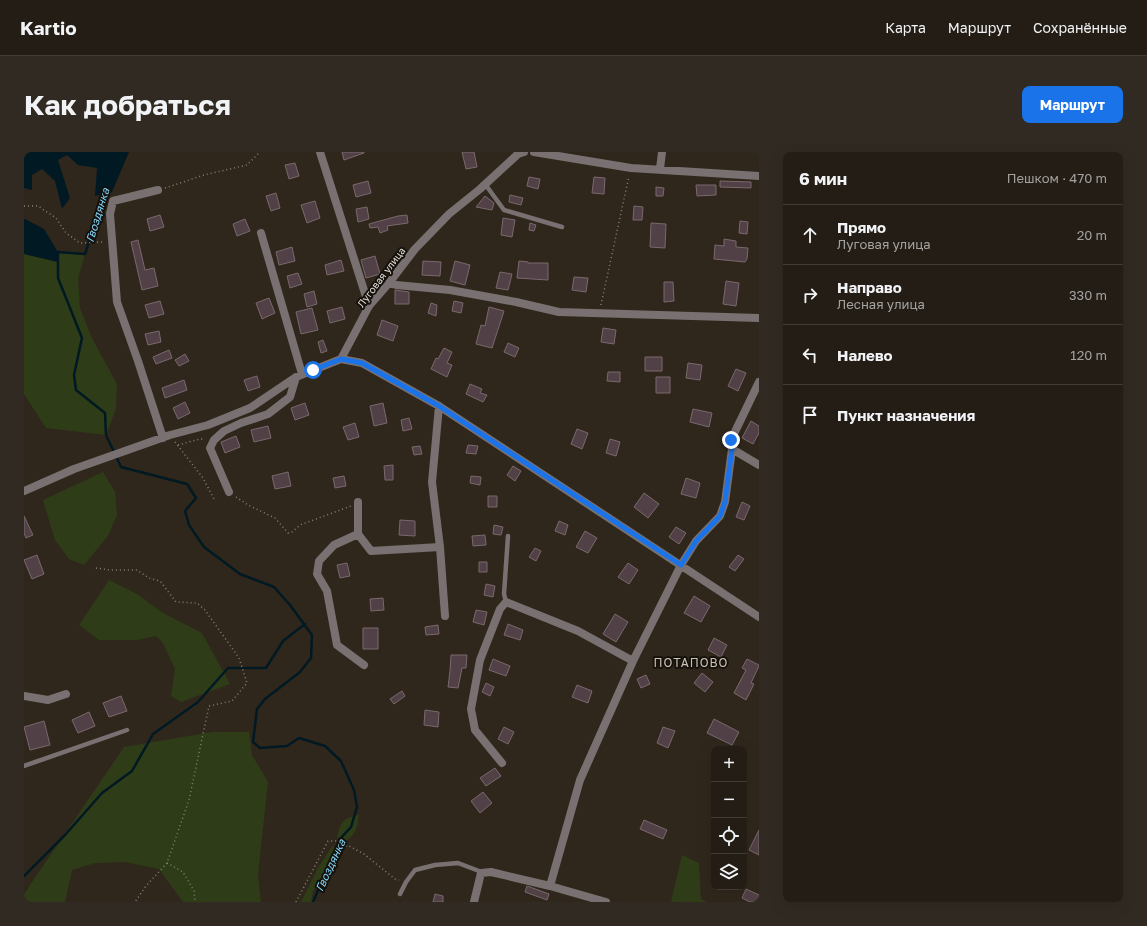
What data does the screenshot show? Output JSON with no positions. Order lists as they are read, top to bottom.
{
  "streets": {
    "street": ["Луговая улица"]
  },
  "districts": ["ПОТАПОВО"],
  "water": ["Гвоздянка"],
  "page": {
    "header": "Kartio",
    "nav": ["Карта", "Маршрут", "Сохранённые"],
    "buttons": "Маршрут",
    "title": "Как добраться",
    "heading": ["6 мин", "Пешком · 470 m"],
    "list": [
      ["Прямо", "Луговая улица", "20 m"],
      ["Направо", "Лесная улица", "330 m"],
      ["Налево", "120 m"],
      "Пункт назначения"
    ],
    "map_buttons": ["+", "−"]
  }
}
